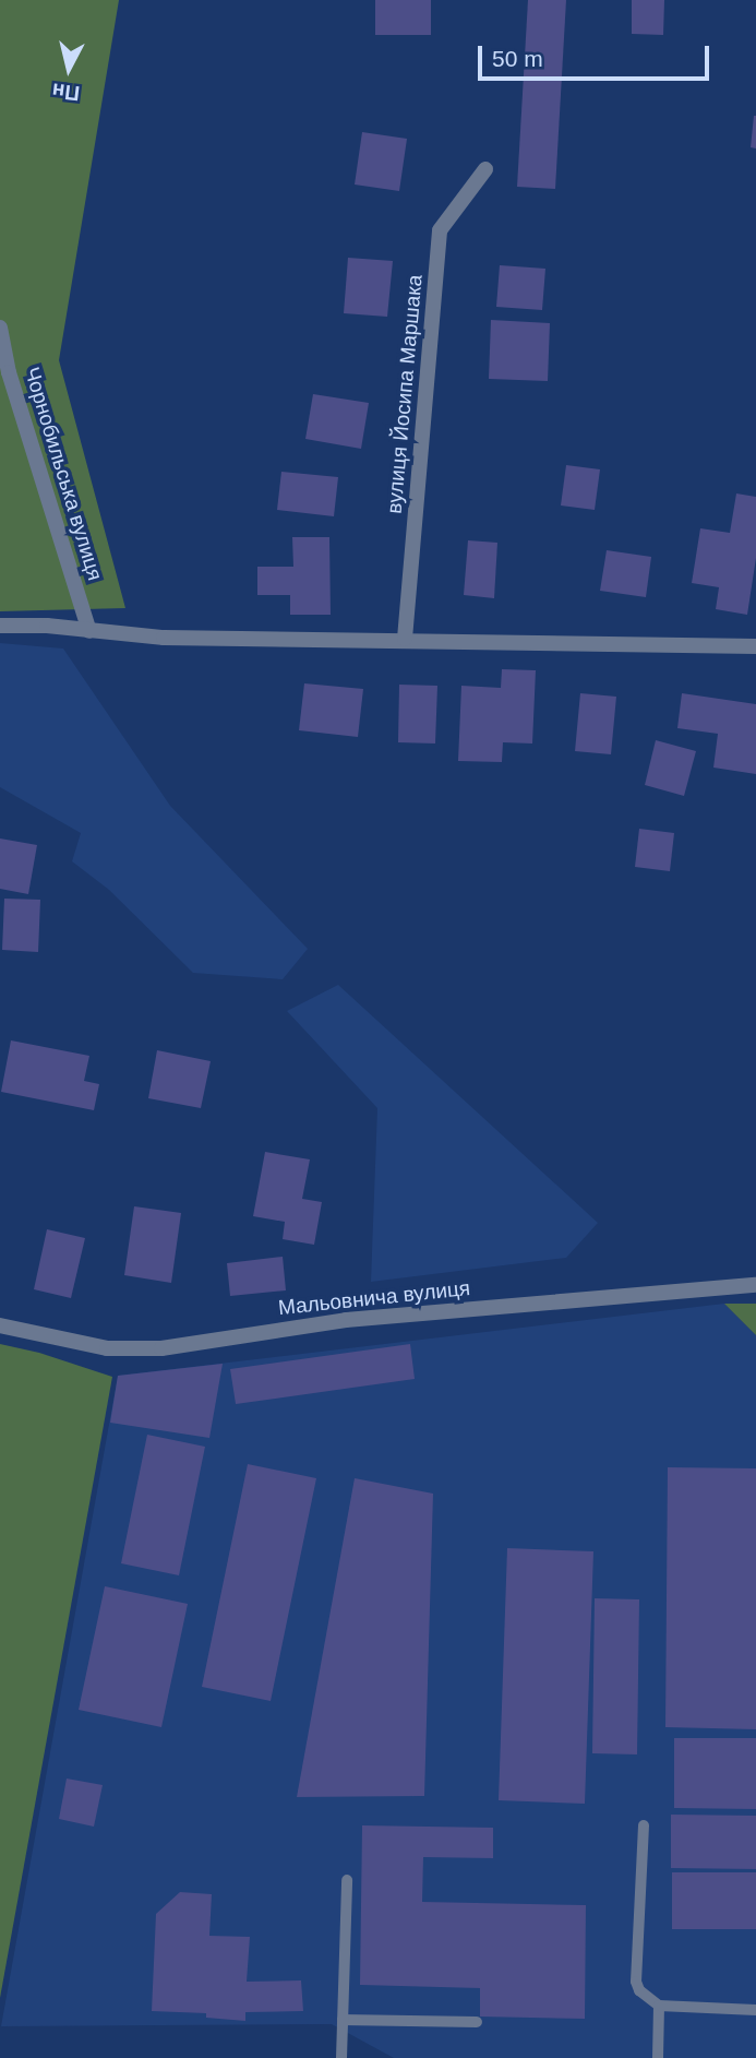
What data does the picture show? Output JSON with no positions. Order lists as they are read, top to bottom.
{
  "streets": {
    "street": ["вулиця Йосипа Маршака", "Чорнобильська вулиця", "Мальовнича вулиця"]
  },
  "scale_bar": "50 m",
  "north": "bottom"
}
